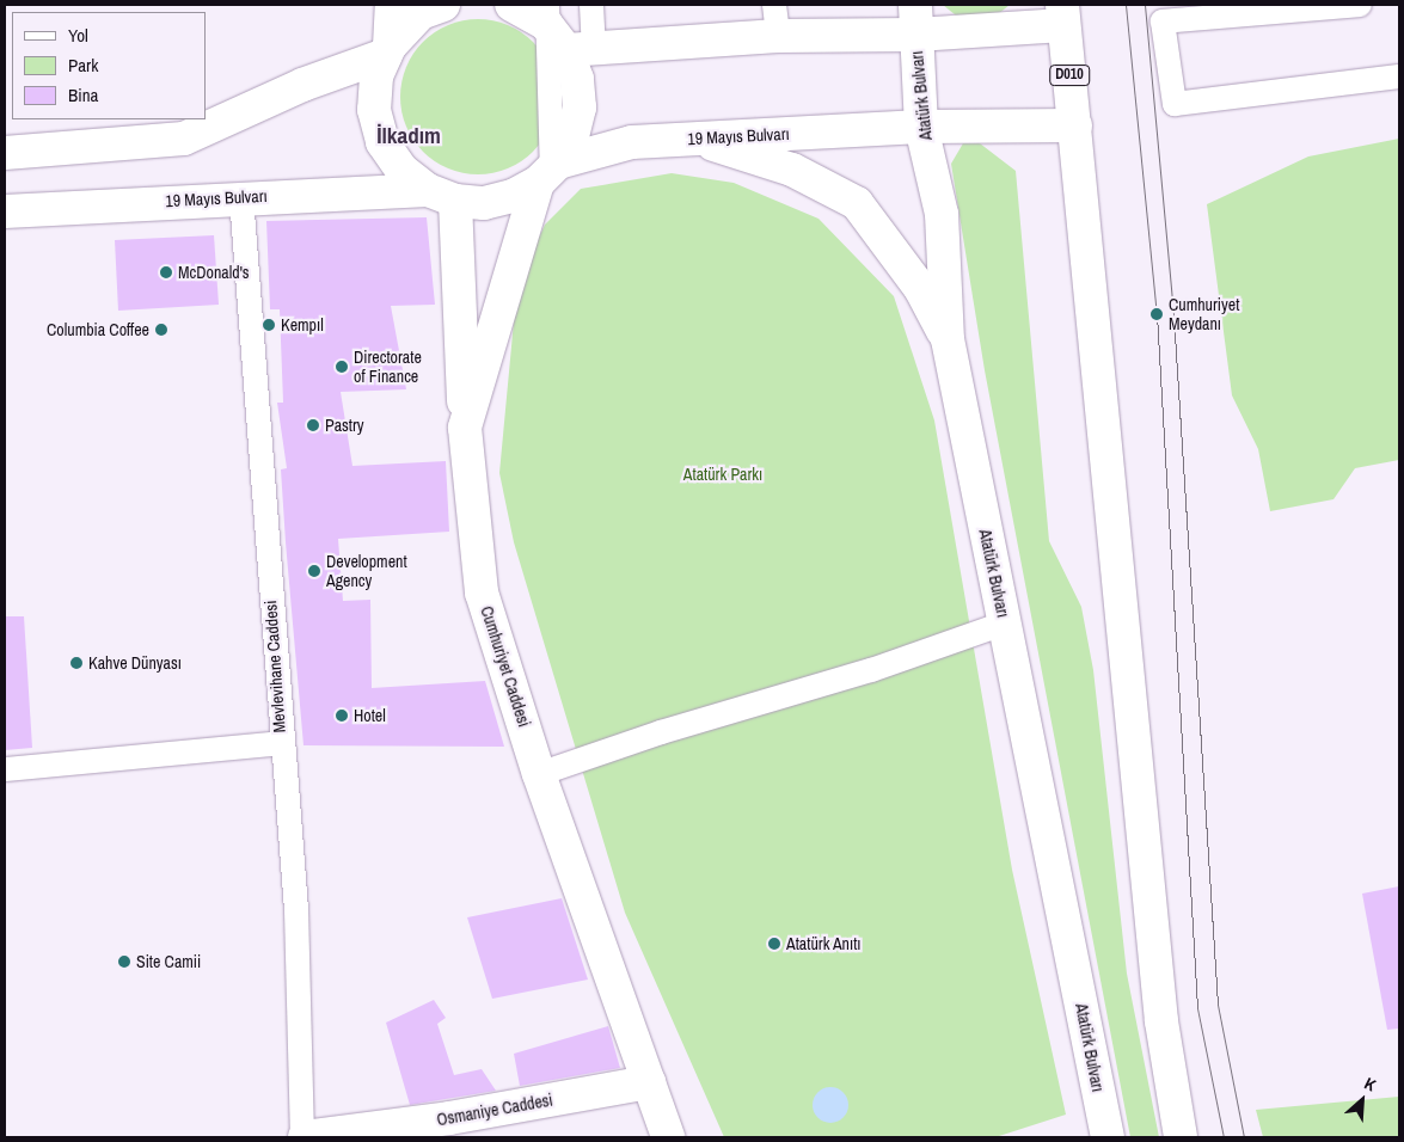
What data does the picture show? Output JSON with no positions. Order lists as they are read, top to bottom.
{
  "streets": {
    "main road": [
      "D010",
      "Atatürk Bulvarı",
      "19 Mayıs Bulvarı",
      "Cumhuriyet Caddesi",
      "Osmaniye Caddesi"
    ],
    "street": ["Mevlevihane Caddesi"]
  },
  "crossings": [
    ["D010", "19 Mayıs Bulvarı"],
    ["Atatürk Bulvarı", "19 Mayıs Bulvarı"],
    ["19 Mayıs Bulvarı", "Mevlevihane Caddesi"],
    ["19 Mayıs Bulvarı", "Cumhuriyet Caddesi"],
    ["Mevlevihane Caddesi", "Osmaniye Caddesi"],
    ["Cumhuriyet Caddesi", "Osmaniye Caddesi"]
  ],
  "districts": ["İlkadım"],
  "parks": ["Atatürk Parkı"],
  "places": [
    "McDonald's",
    "Cumhuriyet Meydanı",
    "Kempıl",
    "Columbia Coffee",
    "Directorate of Finance",
    "Pastry",
    "Development Agency",
    "Kahve Dünyası",
    "Hotel",
    "Atatürk Anıtı",
    "Site Camii"
  ],
  "legend": ["Yol", "Park", "Bina"],
  "north": "top right"
}
